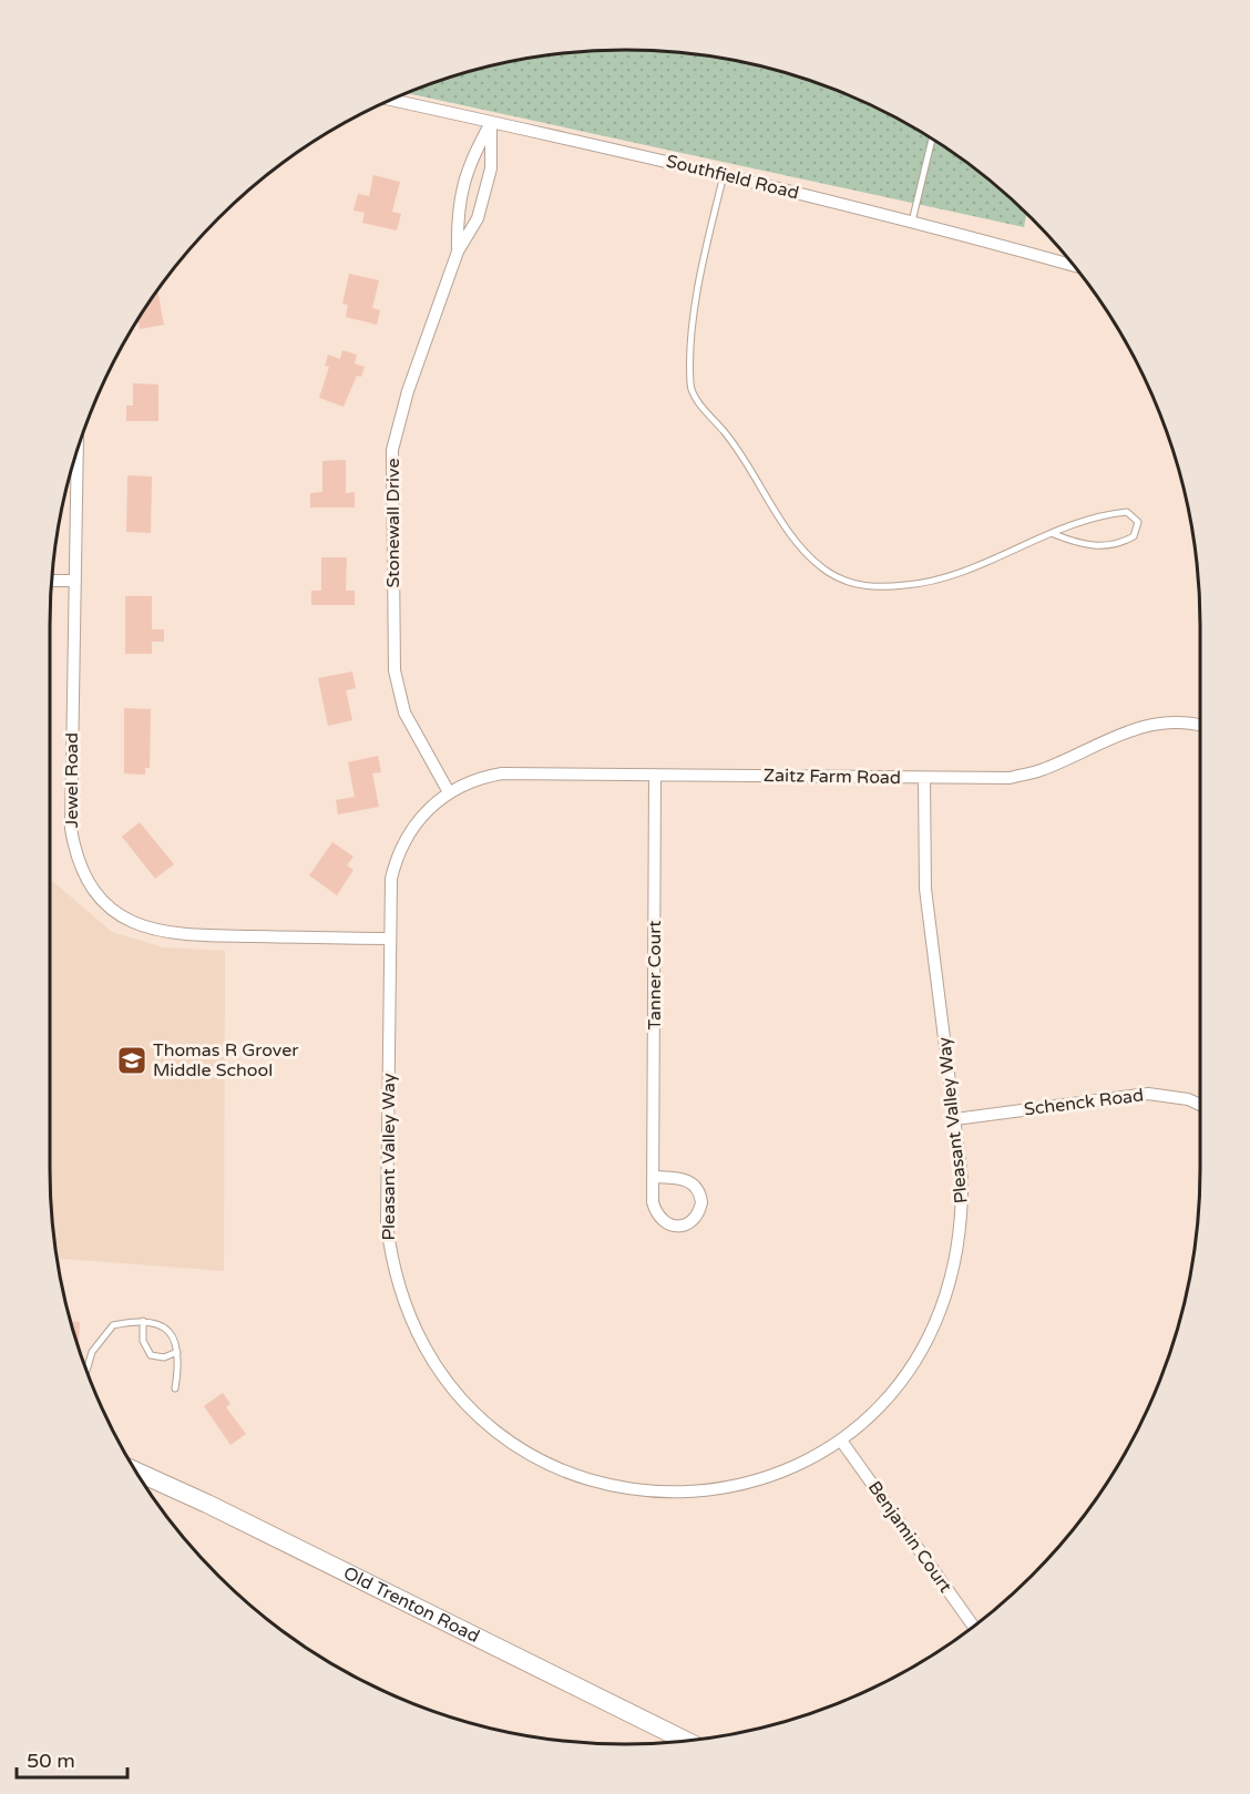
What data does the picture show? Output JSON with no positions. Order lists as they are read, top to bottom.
{
  "streets": {
    "main road": ["Old Trenton Road"],
    "street": [
      "Southfield Road",
      "Stonewall Drive",
      "Zaitz Farm Road",
      "Jewel Road",
      "Tanner Court",
      "Schenck Road",
      "Pleasant Valley Way",
      "Benjamin Court"
    ]
  },
  "crossings": [
    ["Southfield Road", "Stonewall Drive"],
    ["Stonewall Drive", "Zaitz Farm Road"],
    ["Stonewall Drive", "Pleasant Valley Way"],
    ["Zaitz Farm Road", "Tanner Court"],
    ["Zaitz Farm Road", "Pleasant Valley Way"],
    ["Jewel Road", "Pleasant Valley Way"],
    ["Schenck Road", "Pleasant Valley Way"],
    ["Pleasant Valley Way", "Benjamin Court"]
  ],
  "places": {
    "school or university": ["Thomas R Grover Middle School"]
  },
  "scale_bar": "50 m"
}
